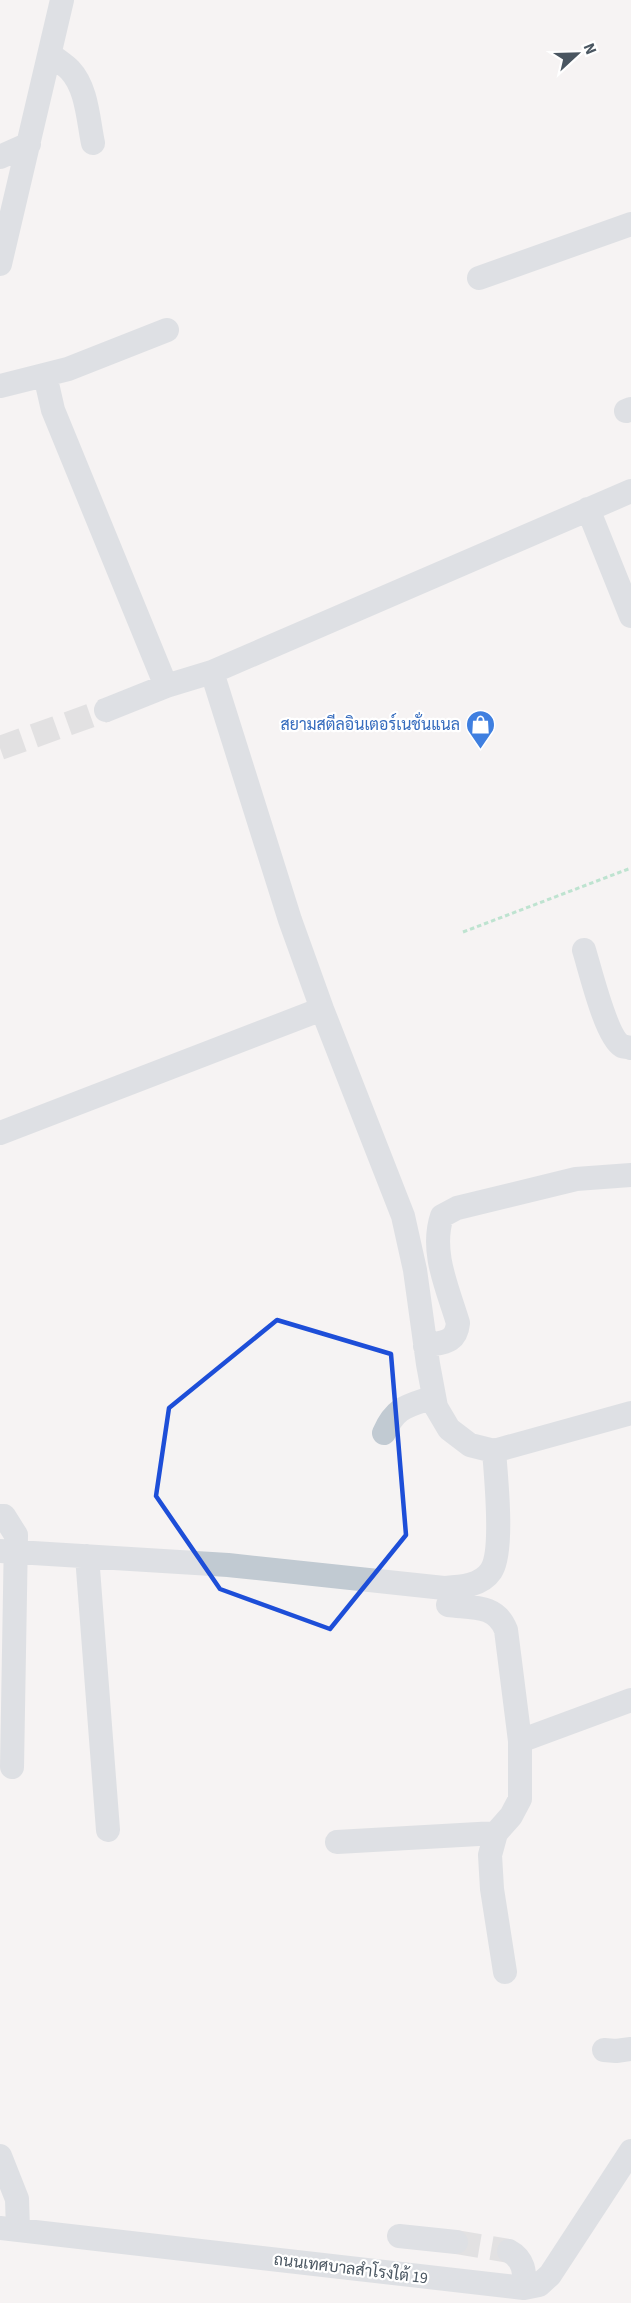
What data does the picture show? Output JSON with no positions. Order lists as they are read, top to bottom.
{
  "streets": {
    "street": ["ถนนเทศบาลสำโรงใต้ 19"]
  },
  "places": {
    "shop": ["สยามสตีลอินเตอร์เนชั่นแนล"]
  },
  "north": "right"
}
